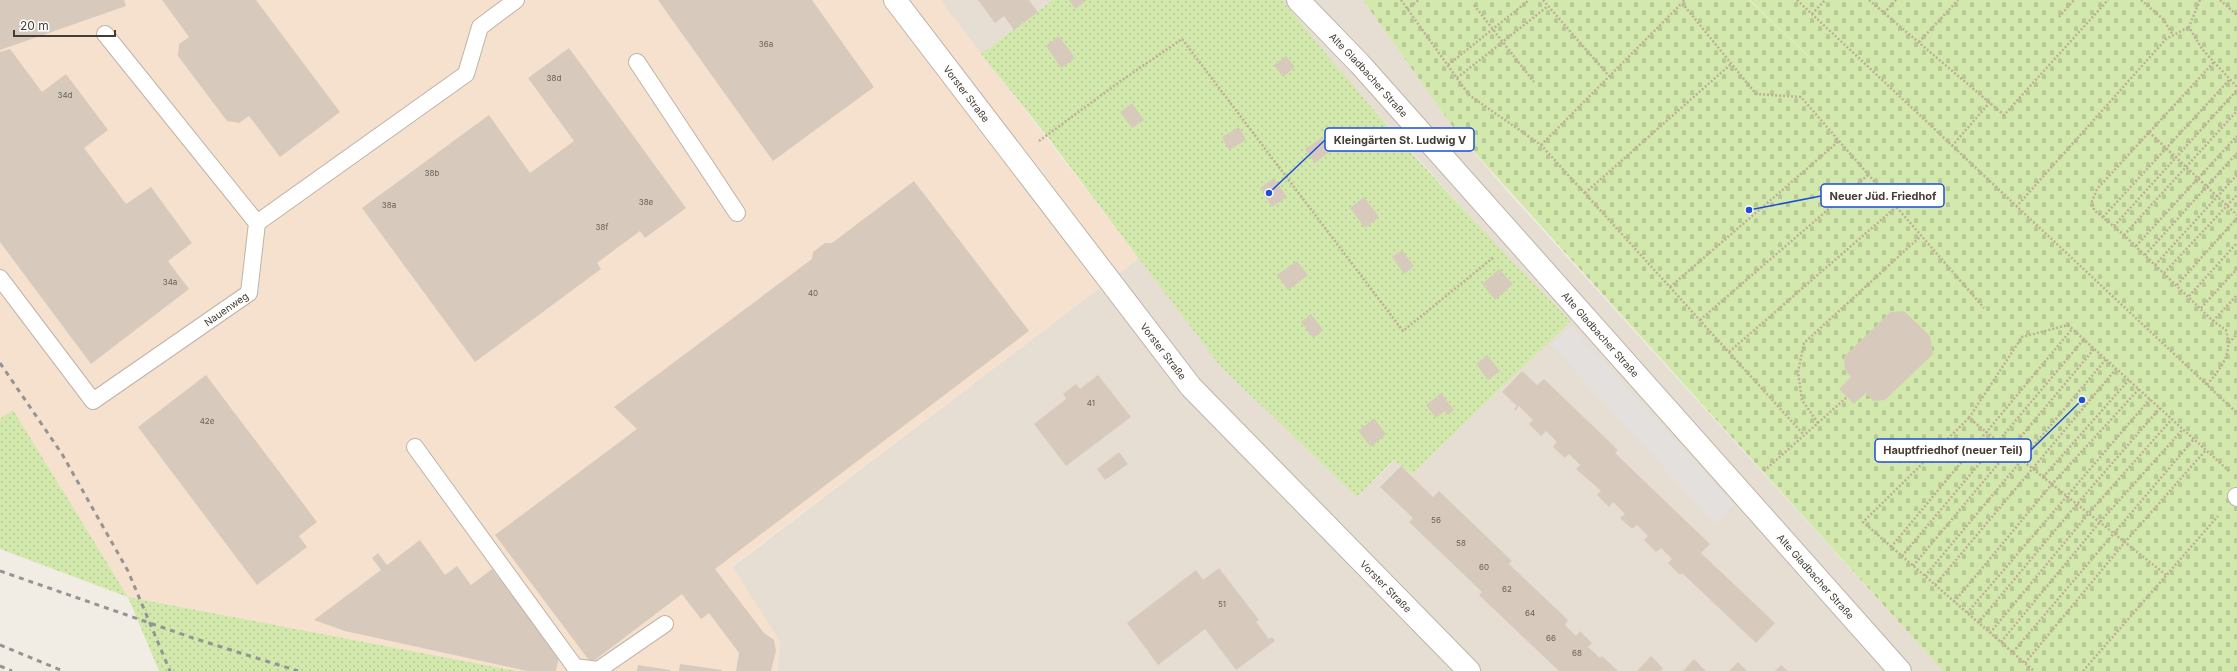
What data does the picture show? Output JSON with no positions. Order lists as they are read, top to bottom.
{
  "streets": {
    "street": ["Alte Gladbacher Straße", "Vorster Straße"],
    "lane": ["Nauenweg"]
  },
  "places": ["Kleingärten St. Ludwig V", "Neuer Jüd. Friedhof", "Hauptfriedhof (neuer Teil)"],
  "house_numbers": [
    "36a",
    "38d",
    "34d",
    "38b",
    "38e",
    "38a",
    "38f",
    "34a",
    "40",
    "41",
    "42e",
    "56",
    "58",
    "60",
    "62",
    "51",
    "64",
    "66",
    "68"
  ],
  "scale_bar": "20 m"
}
